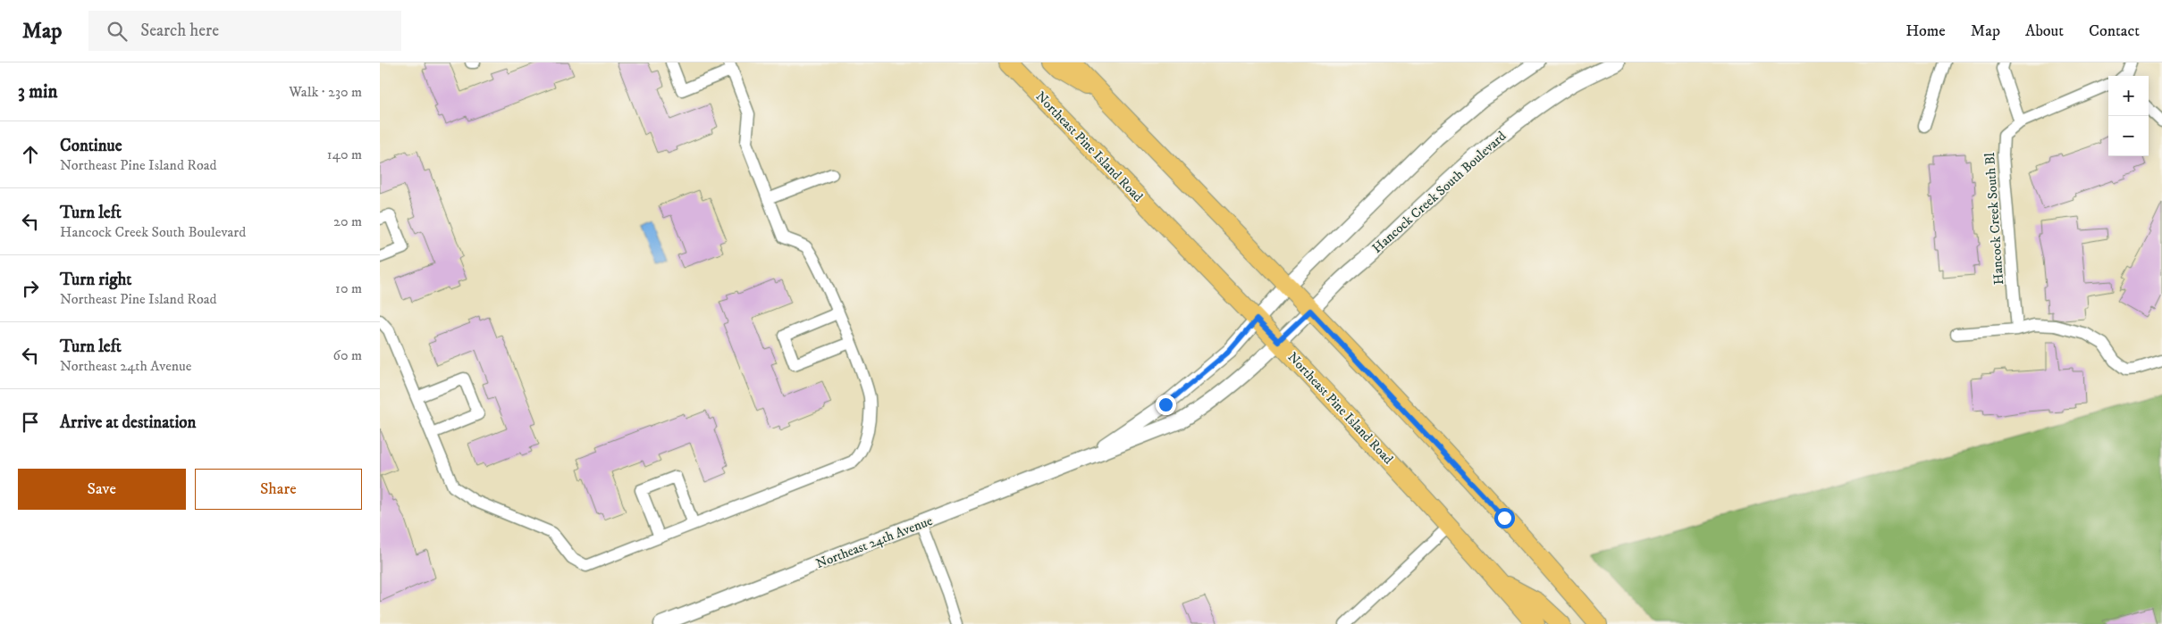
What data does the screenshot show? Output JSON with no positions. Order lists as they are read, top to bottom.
{
  "streets": {
    "main road": ["Northeast Pine Island Road"],
    "street": ["Hancock Creek South Boulevard", "Hancock Creek South Bl", "Northeast 24th Avenue"]
  },
  "crossings": [
    ["Northeast Pine Island Road", "Hancock Creek South Boulevard"],
    ["Northeast Pine Island Road", "Northeast 24th Avenue"],
    ["Hancock Creek South Boulevard", "Northeast 24th Avenue"]
  ],
  "page": {
    "header": "Map",
    "search": "Search here",
    "nav": [
      "Home",
      "Map",
      "About",
      "Contact"
    ],
    "heading": ["3 min", "Walk · 230 m"],
    "map_buttons": ["+", "−"],
    "list": [
      ["Continue", "Northeast Pine Island Road", "140 m"],
      ["Turn left", "Hancock Creek South Boulevard", "20 m"],
      ["Turn right", "Northeast Pine Island Road", "10 m"],
      ["Turn left", "Northeast 24th Avenue", "60 m"],
      "Arrive at destination"
    ],
    "buttons": ["Save", "Share"]
  }
}
